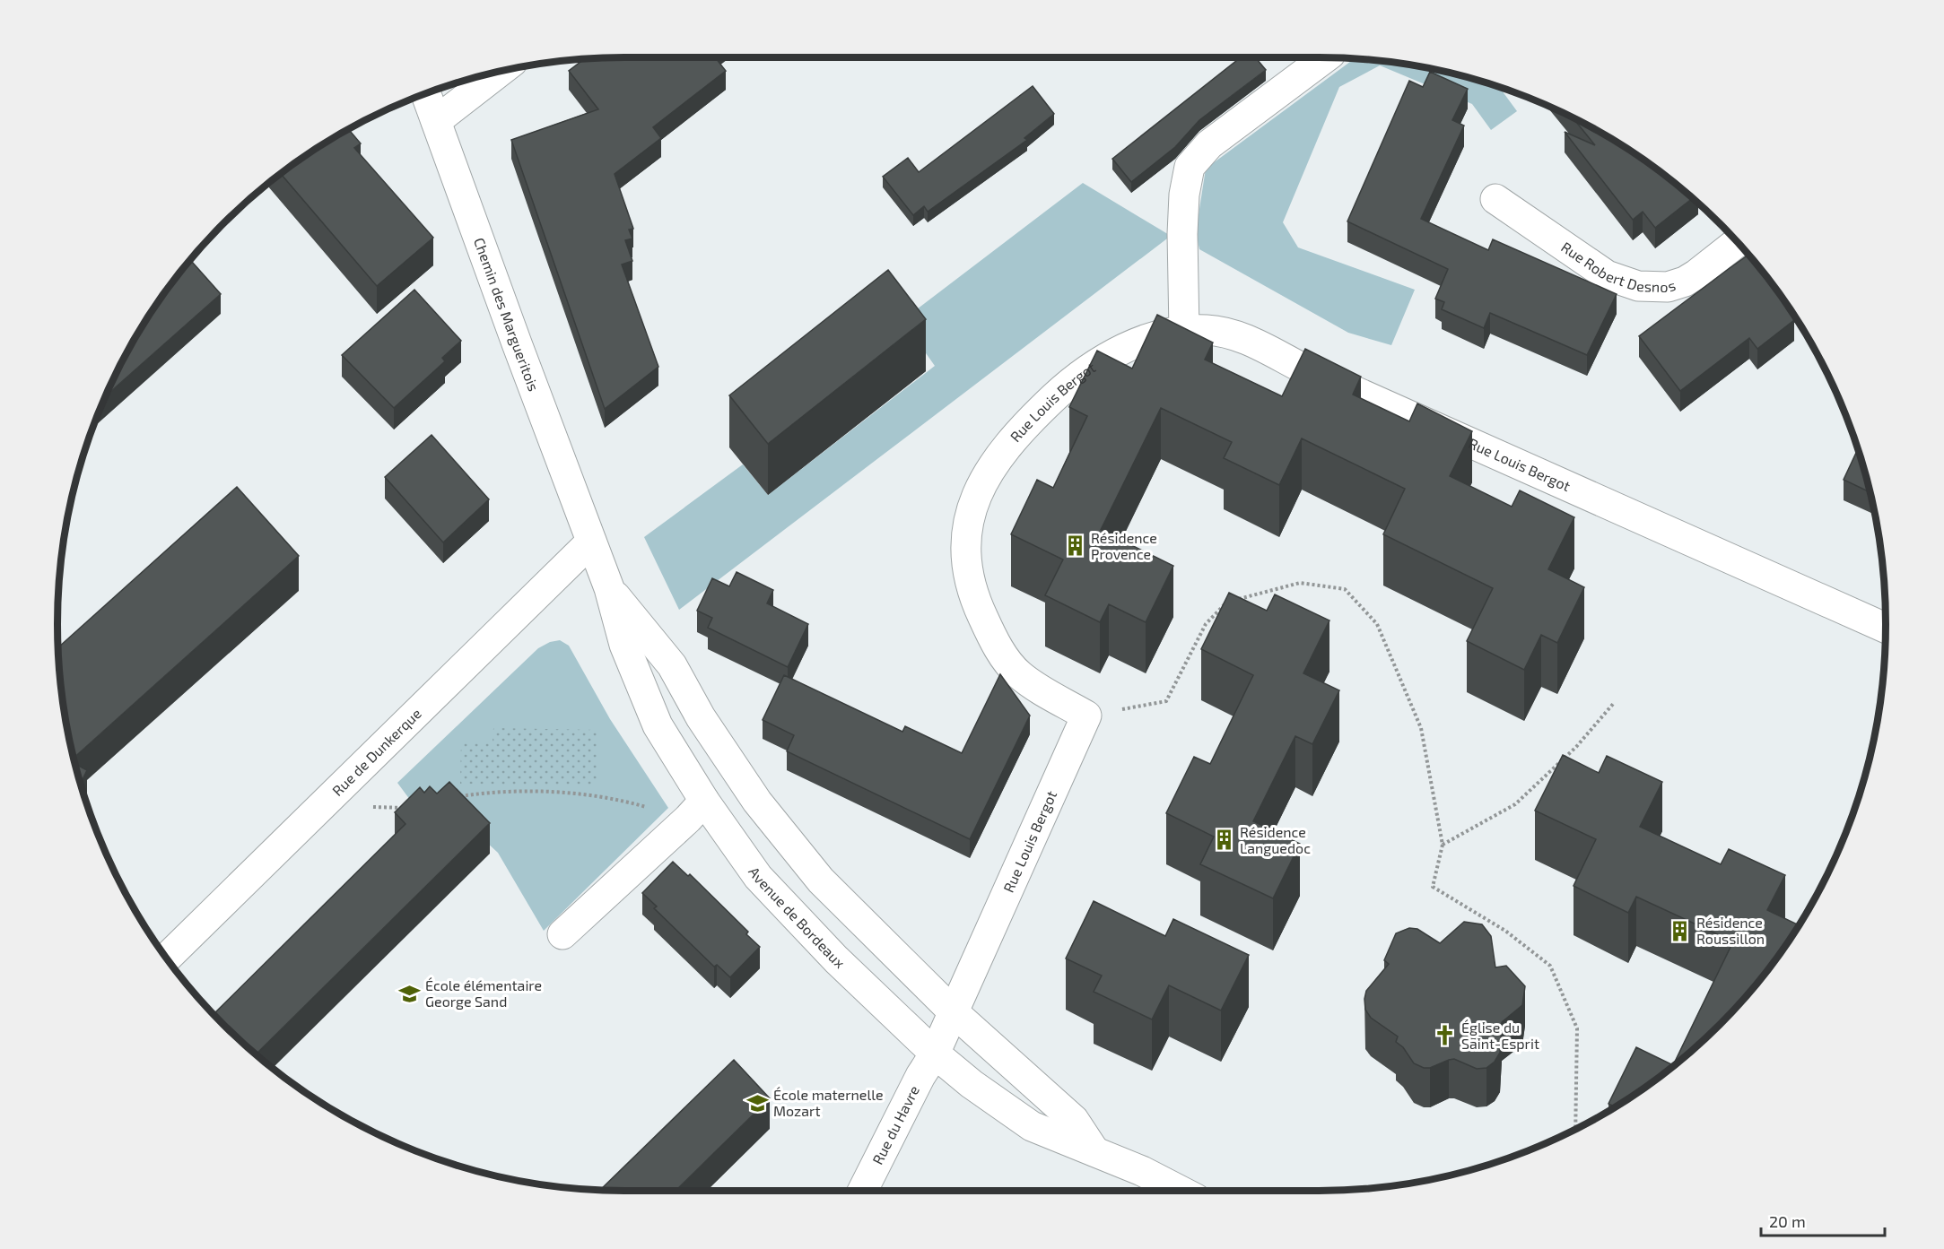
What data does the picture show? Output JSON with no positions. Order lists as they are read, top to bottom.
{
  "streets": {
    "street": [
      "Rue Robert Desnos",
      "Chemin des Margueritois",
      "Rue Louis Bergot",
      "Rue de Dunkerque",
      "Avenue de Bordeaux",
      "Rue du Havre"
    ]
  },
  "crossings": [
    ["Chemin des Margueritois", "Rue de Dunkerque"],
    ["Chemin des Margueritois", "Avenue de Bordeaux"],
    ["Rue Louis Bergot", "Avenue de Bordeaux"],
    ["Rue Louis Bergot", "Rue du Havre"],
    ["Rue de Dunkerque", "Avenue de Bordeaux"],
    ["Avenue de Bordeaux", "Rue du Havre"]
  ],
  "places": {
    "building": ["Résidence Provence", "Résidence Languedoc", "Résidence Roussillon"],
    "school or university": ["École élémentaire George Sand", "École maternelle Mozart"],
    "church": ["Église du Saint-Esprit"]
  },
  "scale_bar": "20 m"
}
